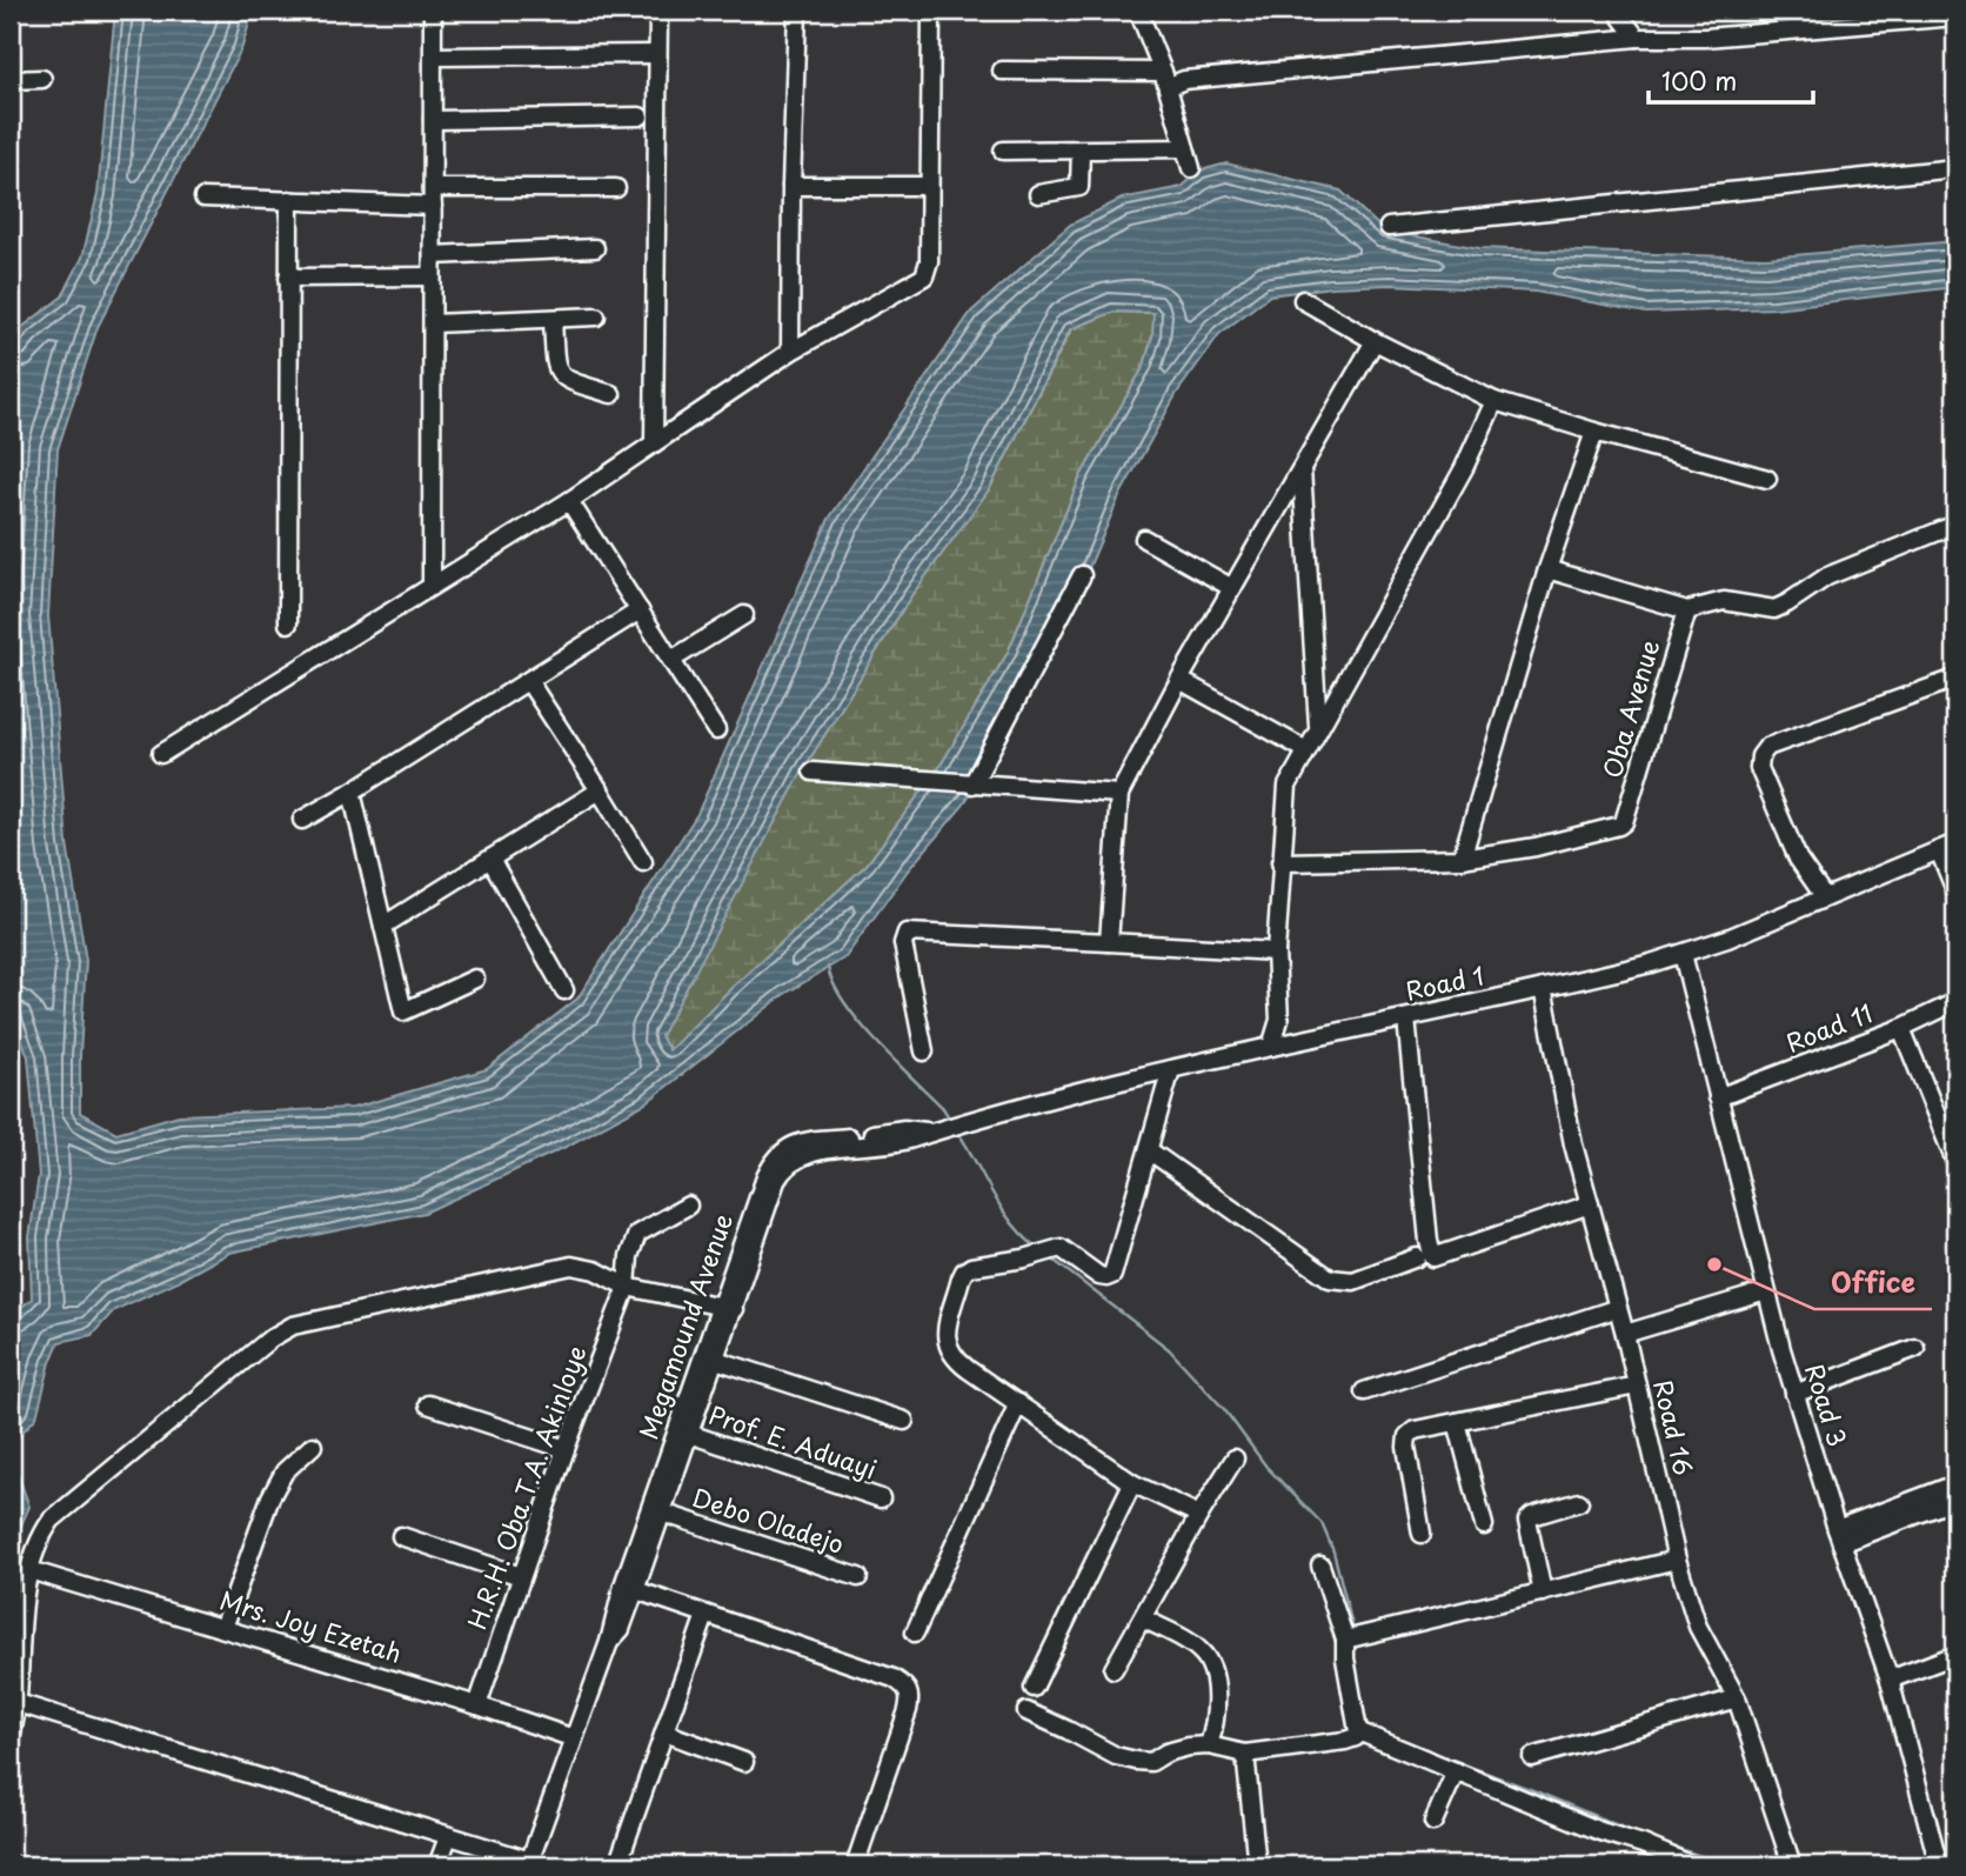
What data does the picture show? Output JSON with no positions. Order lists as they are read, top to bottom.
{
  "streets": {
    "street": [
      "Oba Avenue",
      "Road 1",
      "Road 11",
      "Megamound Avenue",
      "Road 3",
      "Road 16",
      "Prof. E. Aduayi",
      "H.R.H. Oba T.A. Akinloye",
      "Debo Oladejo",
      "Mrs. Joy Ezetah"
    ]
  },
  "crossings": [
    ["Road 1", "Megamound Avenue"],
    ["Road 1", "Road 3"],
    ["Road 1", "Road 16"],
    ["Road 11", "Road 3"],
    ["Megamound Avenue", "Prof. E. Aduayi"],
    ["Megamound Avenue", "Debo Oladejo"],
    ["Megamound Avenue", "Mrs. Joy Ezetah"],
    ["H.R.H. Oba T.A. Akinloye", "Mrs. Joy Ezetah"]
  ],
  "places": ["Office"],
  "scale_bar": "100 m"
}
